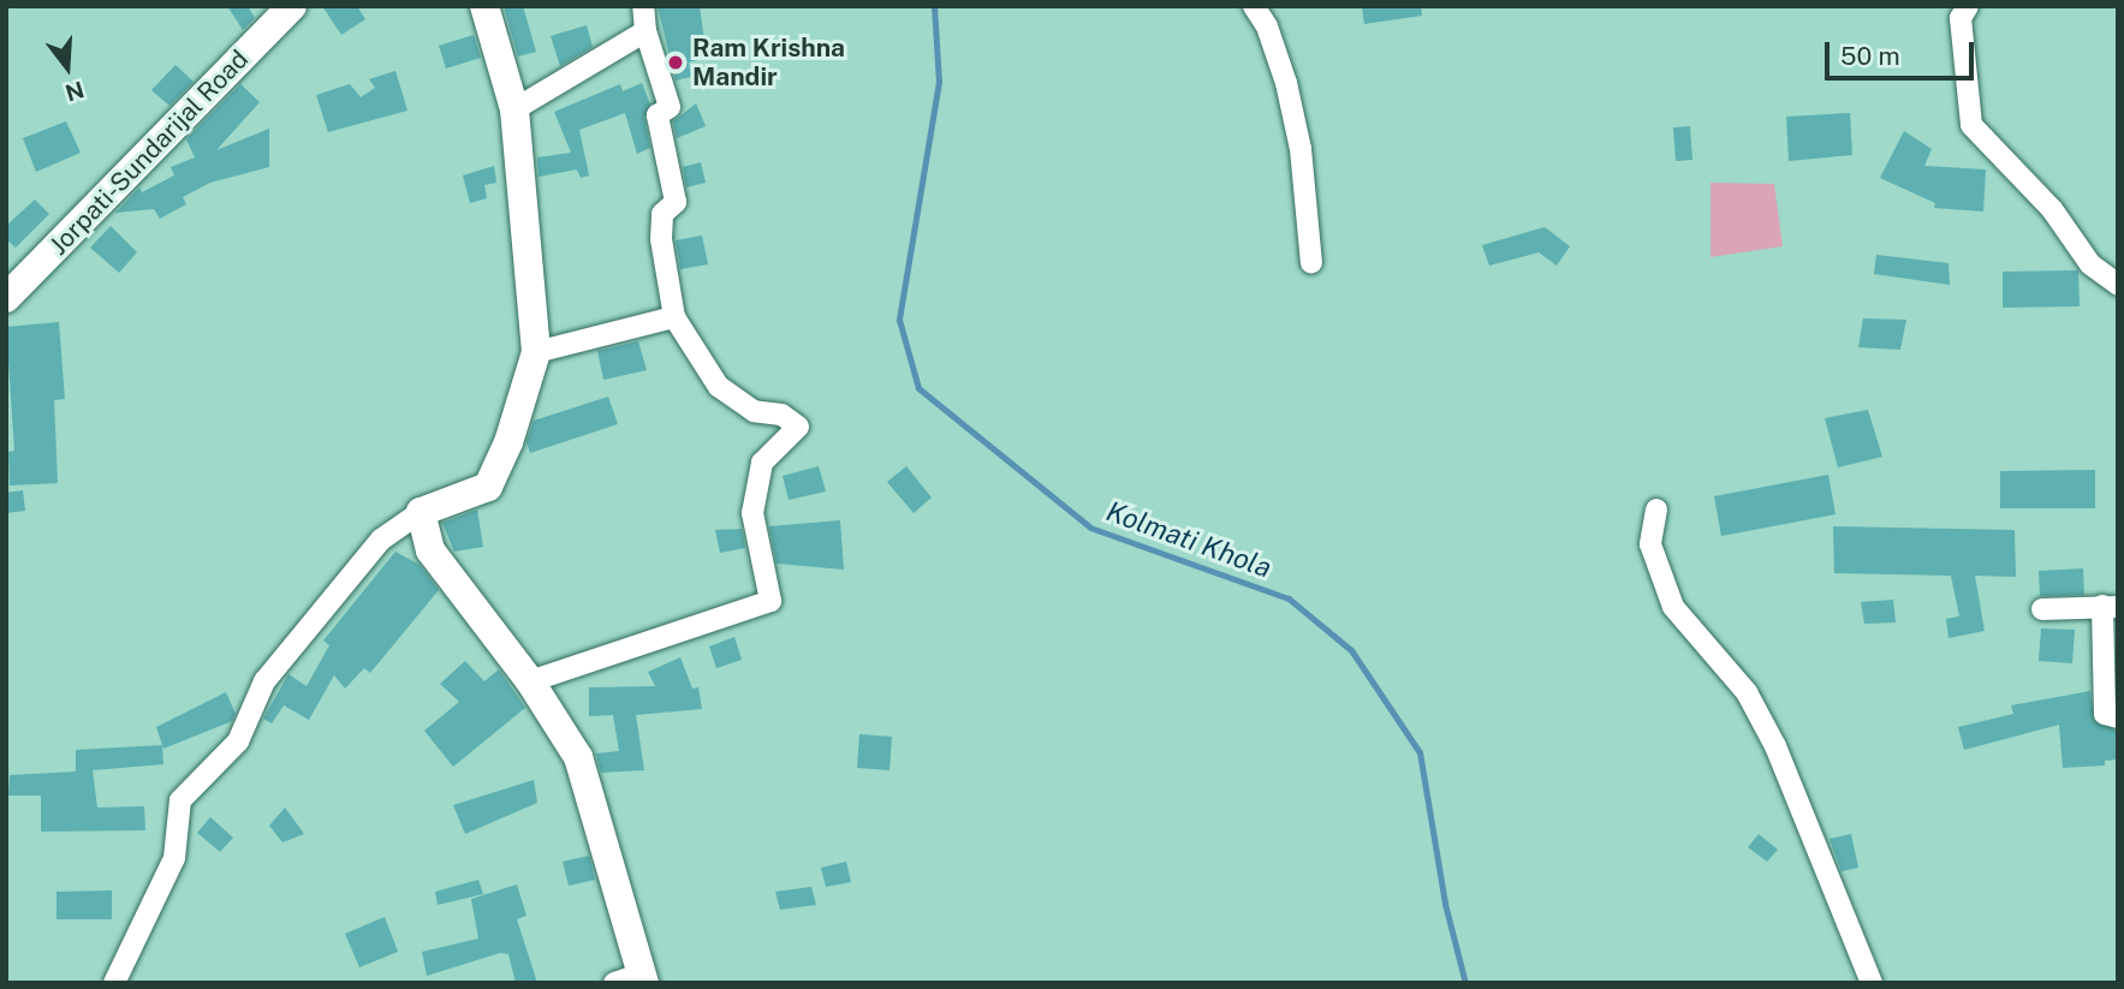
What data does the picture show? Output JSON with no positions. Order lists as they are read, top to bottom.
{
  "streets": {
    "street": ["Jorpati-Sundarijal Road"]
  },
  "water": ["Kolmati Khola"],
  "places": ["Ram Krishna Mandir"],
  "scale_bar": "50 m",
  "north": "bottom"
}
